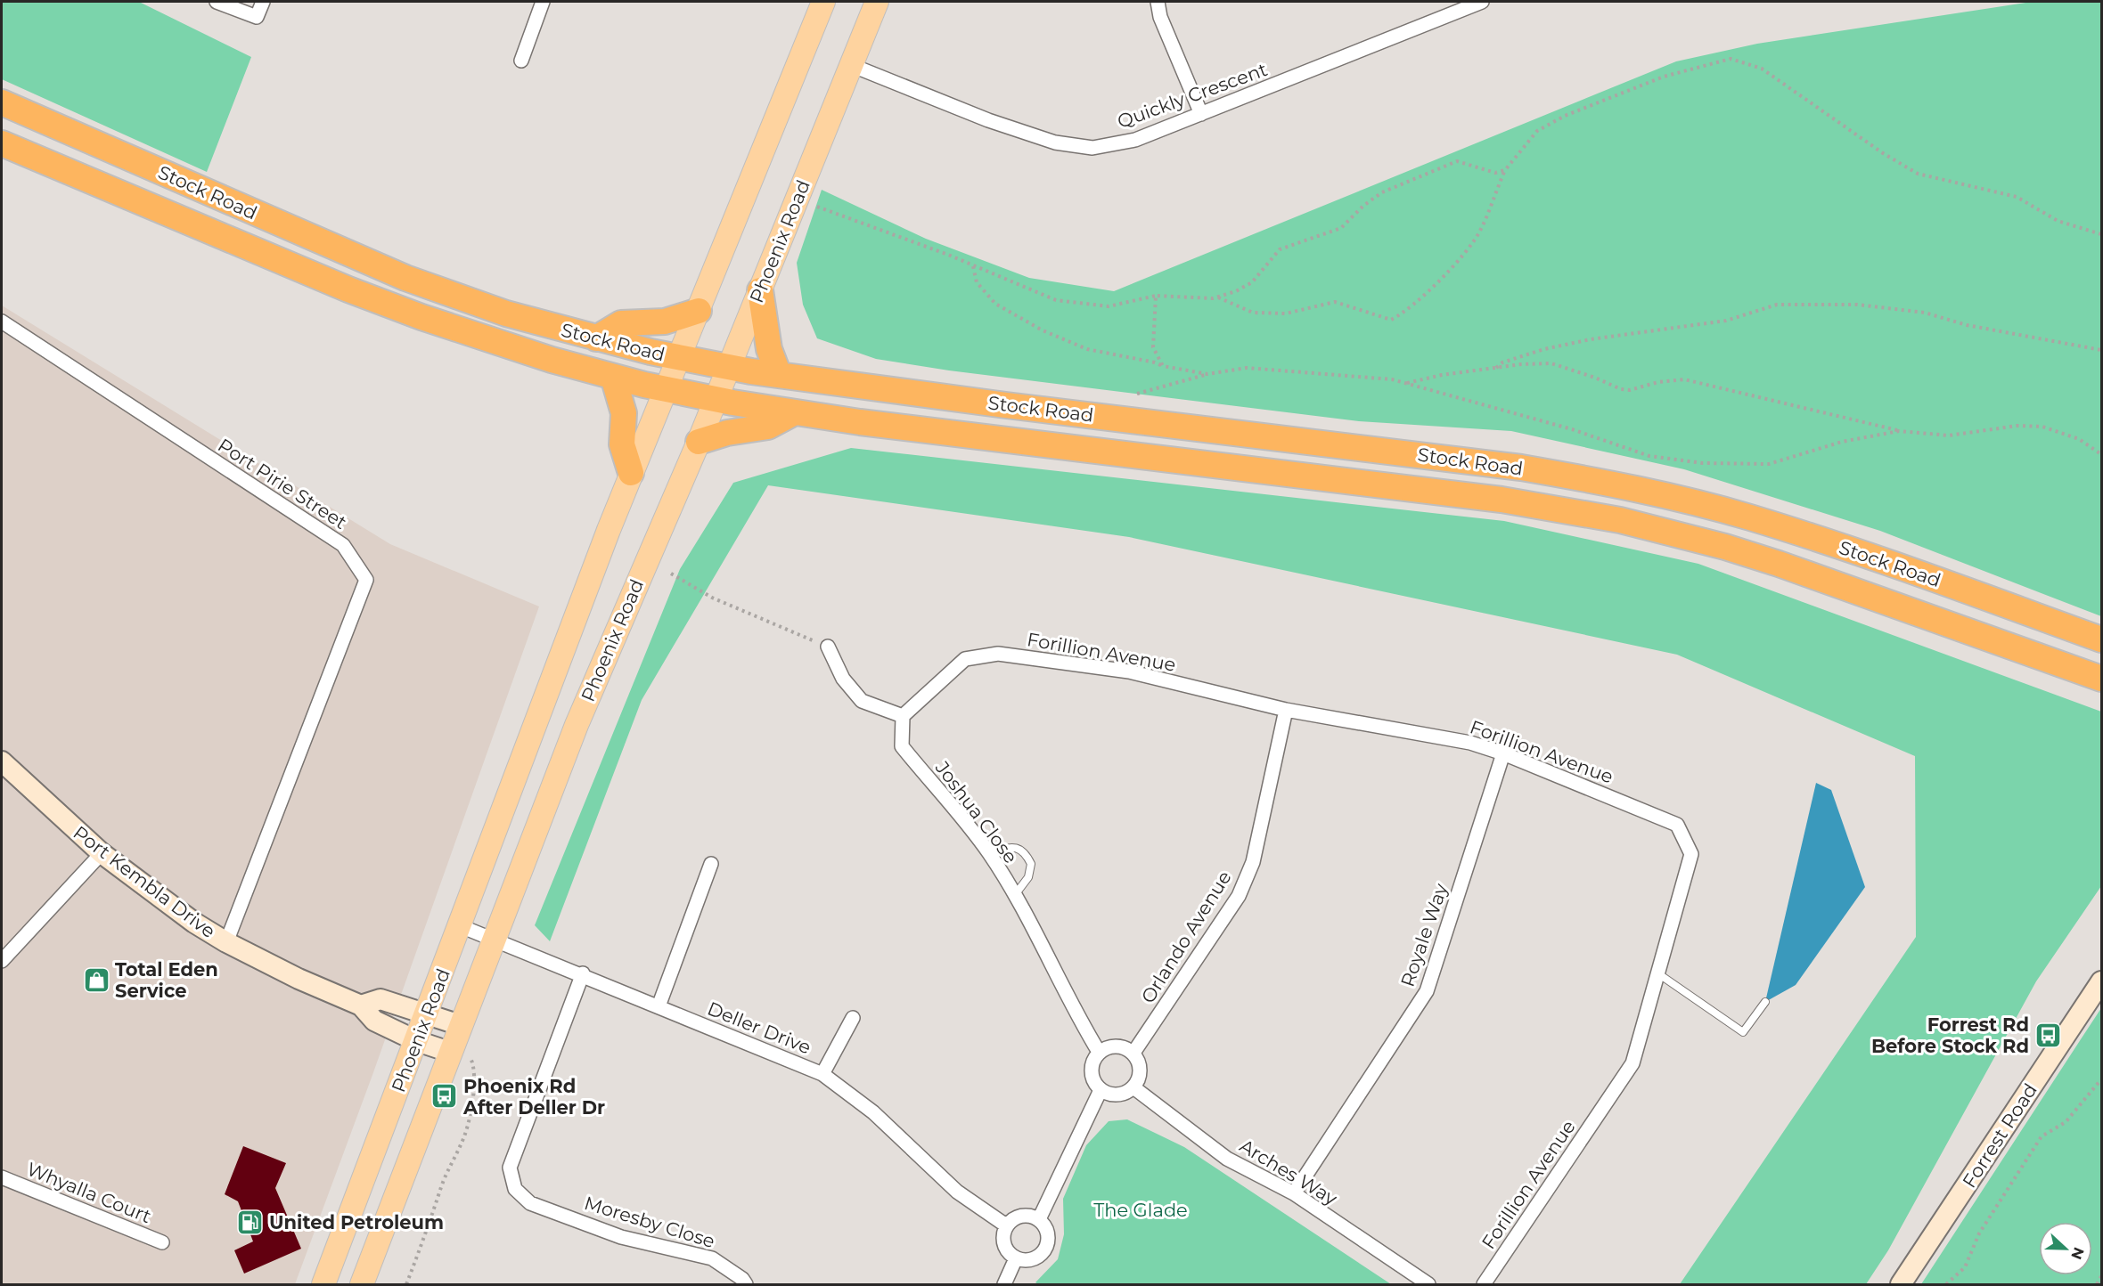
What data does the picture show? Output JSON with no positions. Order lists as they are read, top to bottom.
{
  "streets": {
    "highway": ["Stock Road"],
    "main road": ["Phoenix Road"],
    "street": [
      "Quickly Crescent",
      "Port Pirie Street",
      "Forillion Avenue",
      "Joshua Close",
      "Port Kembla Drive",
      "Royale Way",
      "Orlando Avenue",
      "Deller Drive",
      "Forrest Road",
      "Arches Way",
      "Whyalla Court",
      "Moresby Close"
    ]
  },
  "crossings": [
    ["Quickly Crescent", "Phoenix Road"],
    ["Stock Road", "Phoenix Road"],
    ["Phoenix Road", "Port Kembla Drive"],
    ["Phoenix Road", "Deller Drive"],
    ["Port Pirie Street", "Port Kembla Drive"],
    ["Forillion Avenue", "Joshua Close"],
    ["Forillion Avenue", "Royale Way"],
    ["Forillion Avenue", "Orlando Avenue"],
    ["Joshua Close", "Orlando Avenue"],
    ["Joshua Close", "Arches Way"],
    ["Royale Way", "Arches Way"],
    ["Orlando Avenue", "Arches Way"],
    ["Deller Drive", "Moresby Close"]
  ],
  "parks": ["The Glade"],
  "places": {
    "shop": ["Total Eden Service"],
    "bus stop": ["Forrest Rd Before Stock Rd", "Phoenix Rd After Deller Dr"],
    "fuel station": ["United Petroleum"]
  },
  "north": "right"
}
